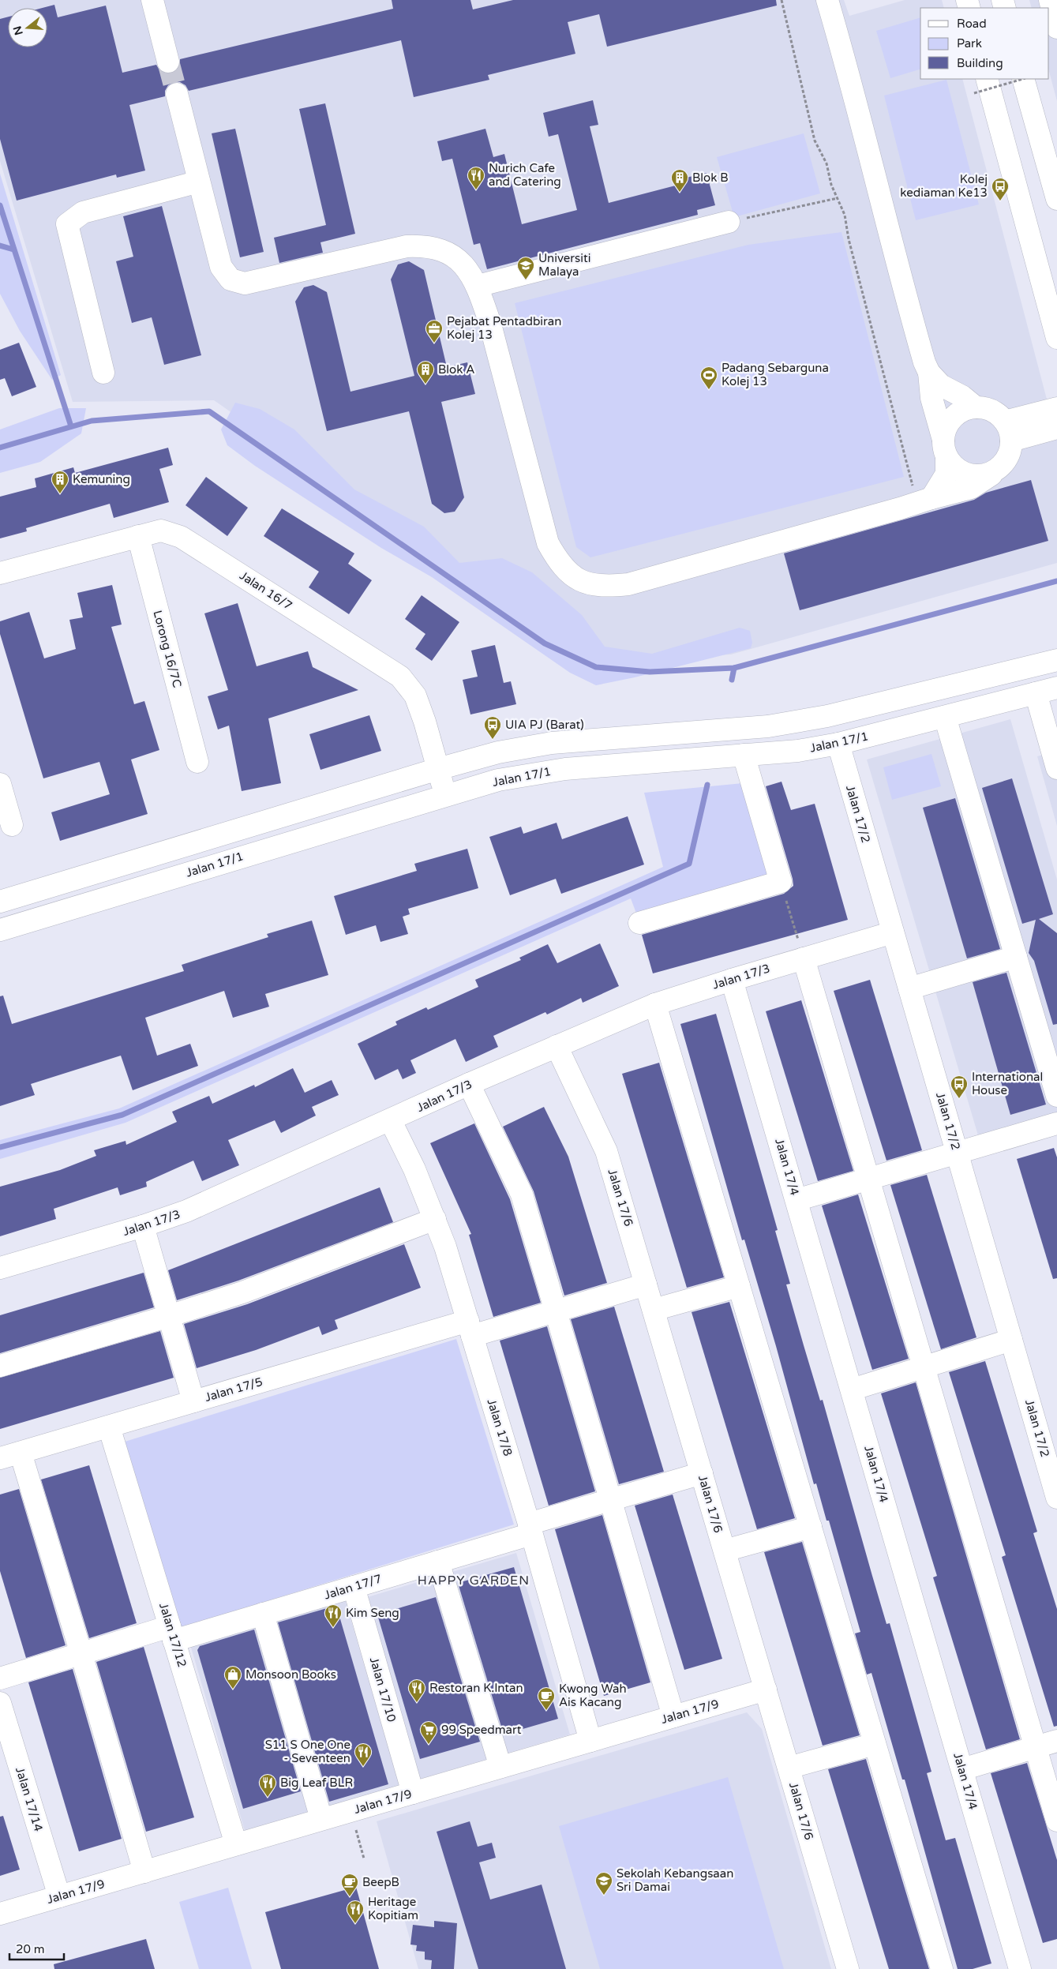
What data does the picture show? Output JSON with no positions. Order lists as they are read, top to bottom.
{
  "streets": {
    "street": [
      "Jalan 16/7",
      "Lorong 16/7C",
      "Jalan 17/1",
      "Jalan 17/2",
      "Jalan 17/3",
      "Jalan 17/4",
      "Jalan 17/6",
      "Jalan 17/5",
      "Jalan 17/8",
      "Jalan 17/7",
      "Jalan 17/12",
      "Jalan 17/10",
      "Jalan 17/9",
      "Jalan 17/14"
    ]
  },
  "crossings": [
    ["Jalan 16/7", "Lorong 16/7C"],
    ["Jalan 16/7", "Jalan 17/1"],
    ["Jalan 17/1", "Jalan 17/2"],
    ["Jalan 17/2", "Jalan 17/3"],
    ["Jalan 17/3", "Jalan 17/4"],
    ["Jalan 17/3", "Jalan 17/6"],
    ["Jalan 17/3", "Jalan 17/8"],
    ["Jalan 17/6", "Jalan 17/5"],
    ["Jalan 17/6", "Jalan 17/7"],
    ["Jalan 17/6", "Jalan 17/9"],
    ["Jalan 17/5", "Jalan 17/8"],
    ["Jalan 17/5", "Jalan 17/12"],
    ["Jalan 17/8", "Jalan 17/7"],
    ["Jalan 17/8", "Jalan 17/9"],
    ["Jalan 17/7", "Jalan 17/12"],
    ["Jalan 17/7", "Jalan 17/10"],
    ["Jalan 17/12", "Jalan 17/9"],
    ["Jalan 17/10", "Jalan 17/9"],
    ["Jalan 17/9", "Jalan 17/14"]
  ],
  "districts": ["HAPPY GARDEN"],
  "places": {
    "restaurant": [
      "Nurich Cafe and Catering",
      "Kim Seng",
      "Restoran K.Intan",
      "S11 S One One - Seventeen",
      "Big Leaf BLR",
      "Heritage Kopitiam"
    ],
    "building": ["Blok B", "Blok A", "Kemuning"],
    "bus stop": ["Kolej kediaman Ke13", "UIA PJ (Barat)", "International House"],
    "school or university": ["Universiti Malaya", "Sekolah Kebangsaan Sri Damai"],
    "office": ["Pejabat Pentadbiran Kolej 13"],
    "sports": ["Padang Sebarguna Kolej 13"],
    "shop": ["Monsoon Books"],
    "cafe": ["Kwong Wah Ais Kacang", "BeepB"],
    "supermarket": ["99 Speedmart"]
  },
  "legend": ["Road", "Park", "Building"],
  "scale_bar": "20 m",
  "north": "left"
}
